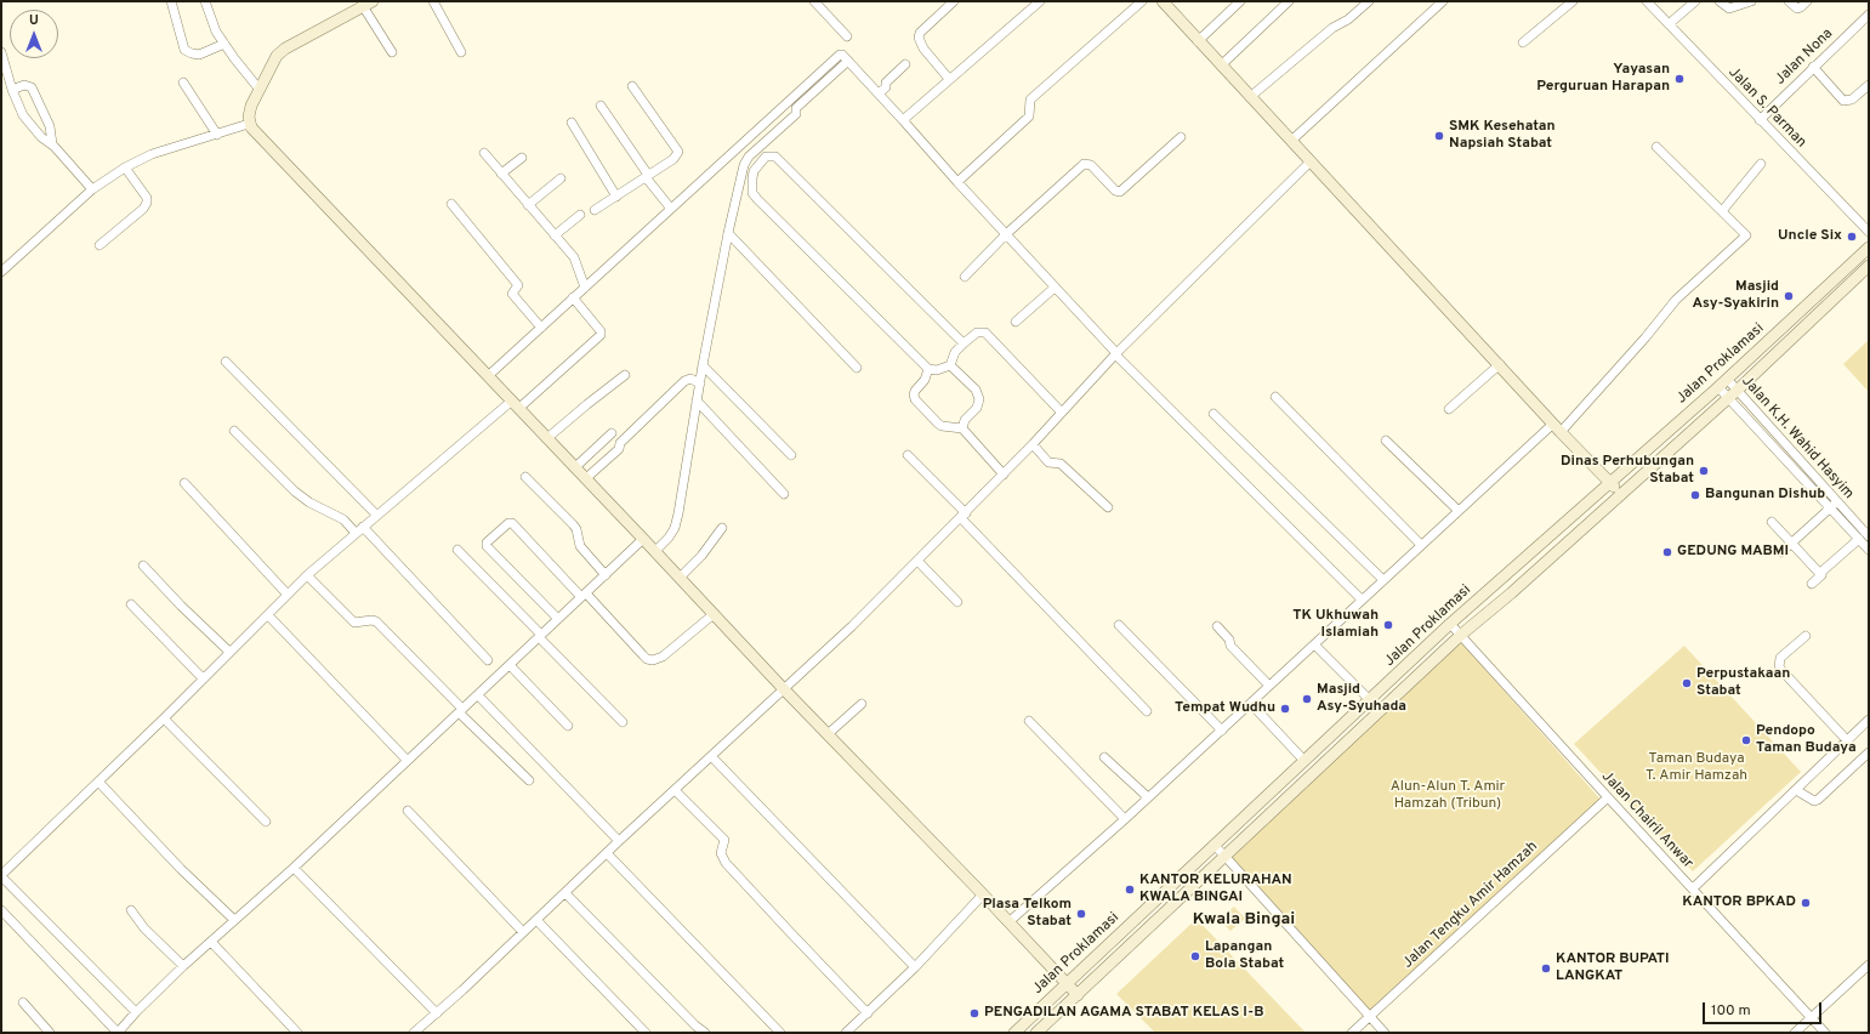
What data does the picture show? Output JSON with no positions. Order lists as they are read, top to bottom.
{
  "streets": {
    "street": [
      "Jalan Nona",
      "Jalan S. Parman",
      "Jalan Proklamasi",
      "Jalan K.H. Wahid Hasyim",
      "Jalan Chairil Anwar",
      "Jalan Tengku Amir Hamzah"
    ]
  },
  "crossings": [
    ["Jalan Nona", "Jalan S. Parman"],
    ["Jalan Proklamasi", "Jalan K.H. Wahid Hasyim"],
    ["Jalan Proklamasi", "Jalan Chairil Anwar"],
    ["Jalan Chairil Anwar", "Jalan Tengku Amir Hamzah"]
  ],
  "districts": ["Kwala Bingai"],
  "parks": ["Taman Budaya T. Amir Hamzah", "Alun-Alun T. Amir Hamzah (Tribun)"],
  "places": [
    "Yayasan Perguruan Harapan",
    "SMK Kesehatan Napsiah Stabat",
    "Uncle Six",
    "Masjid Asy-Syakirin",
    "Dinas Perhubungan Stabat",
    "Bangunan Dishub",
    "GEDUNG MABMI",
    "TK Ukhuwah Islamiah",
    "Perpustakaan Stabat",
    "Masjid Asy-Syuhada",
    "Tempat Wudhu",
    "Pendopo Taman Budaya",
    "KANTOR KELURAHAN KWALA BINGAI",
    "KANTOR BPKAD",
    "Plasa Telkom Stabat",
    "Lapangan Bola Stabat",
    "KANTOR BUPATI LANGKAT",
    "PENGADILAN AGAMA STABAT KELAS I-B"
  ],
  "scale_bar": "100 m",
  "north": "top"
}
